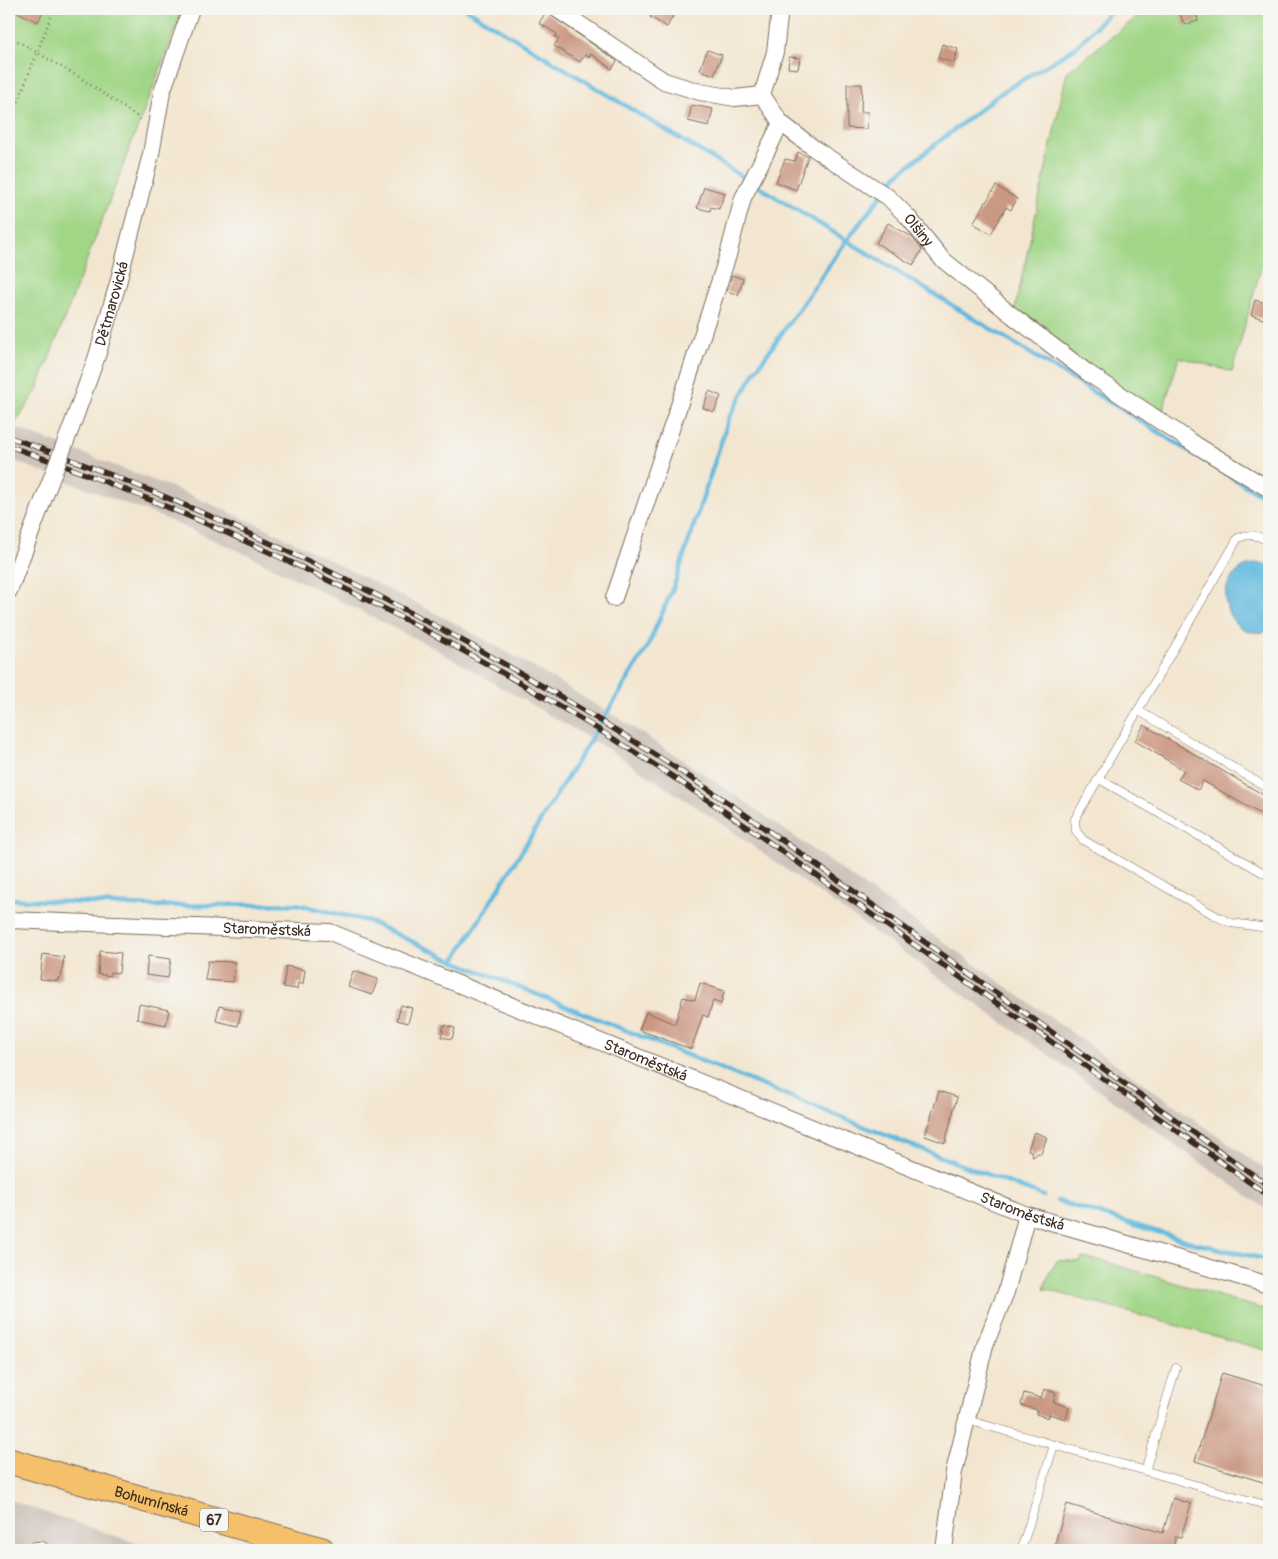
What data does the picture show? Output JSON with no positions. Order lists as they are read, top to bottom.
{
  "streets": {
    "main road": ["Bohumínská", "67"],
    "street": ["Olšiny", "Dětmarovická", "Staroměstská"]
  }
}
